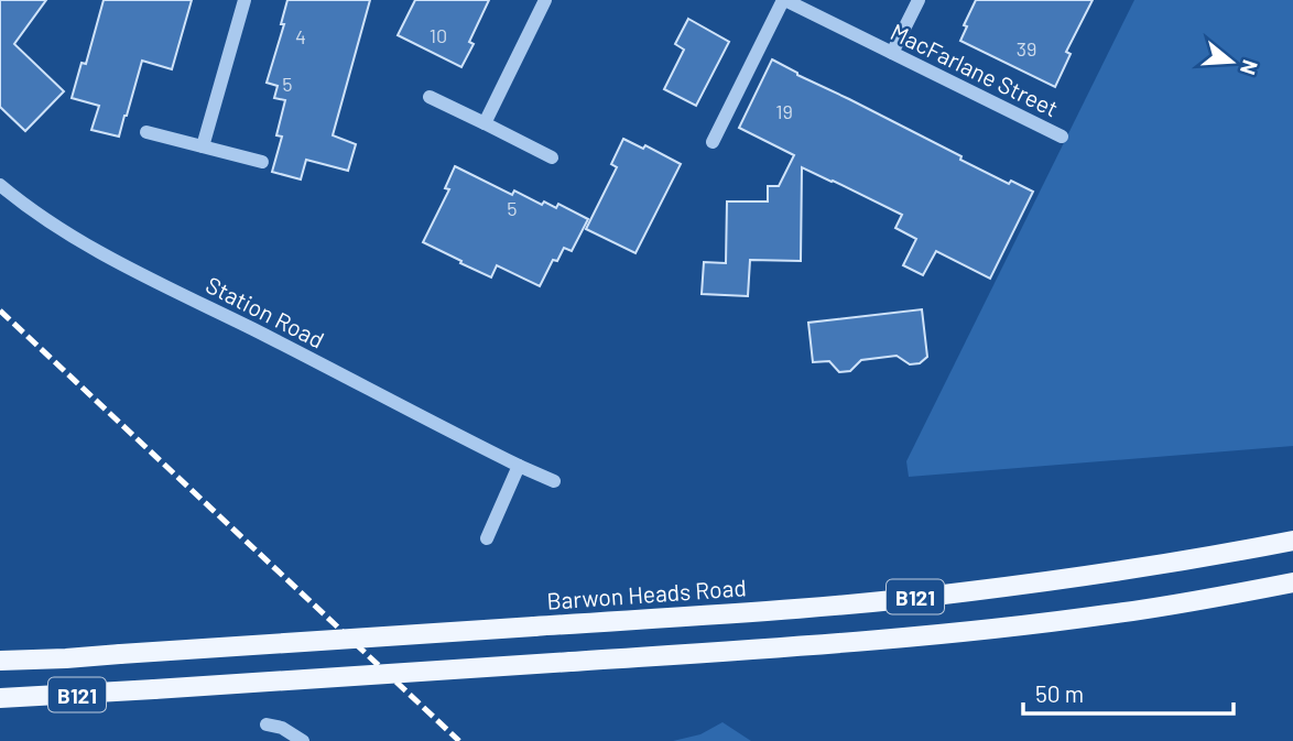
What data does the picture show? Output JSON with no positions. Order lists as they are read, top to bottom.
{
  "streets": {
    "main road": ["Barwon Heads Road", "B121"],
    "street": ["MacFarlane Street", "Station Road"]
  },
  "house_numbers": [
    "10",
    "4",
    "39",
    "5",
    "19",
    "5"
  ],
  "scale_bar": "50 m",
  "north": "right"
}
